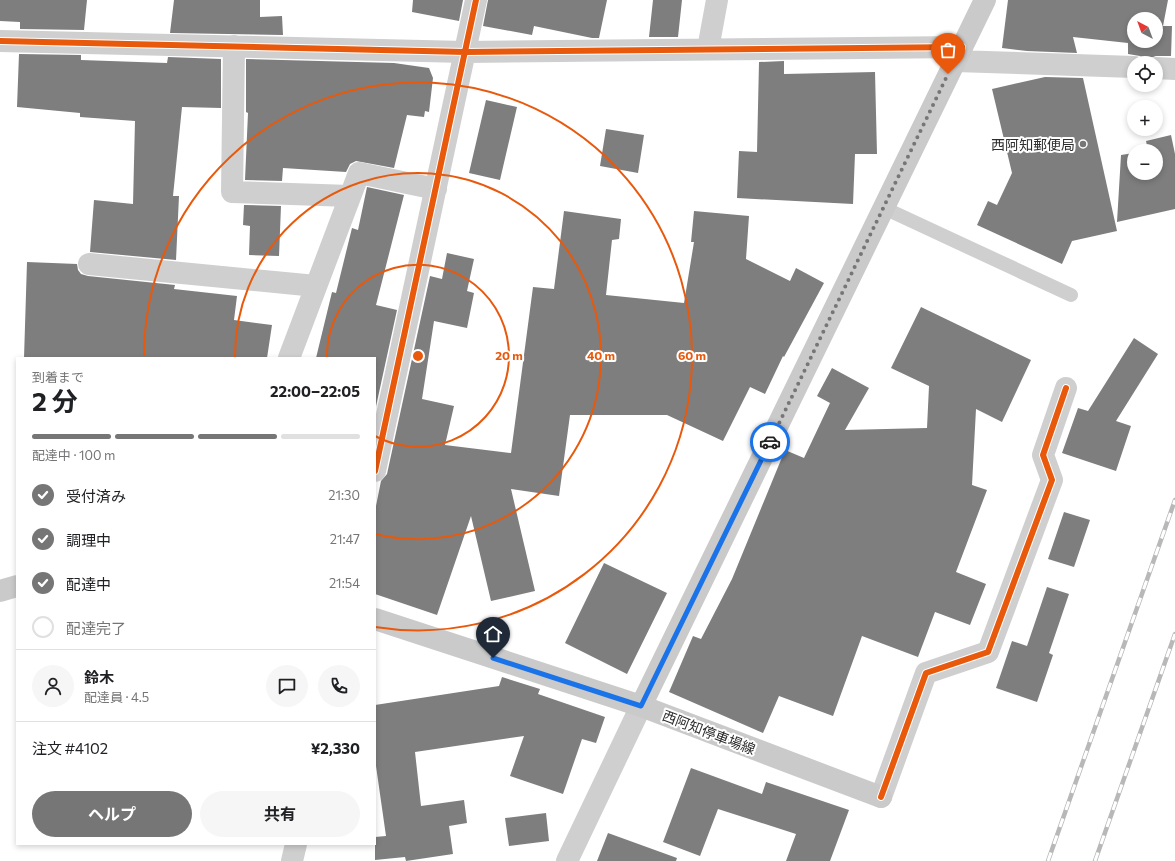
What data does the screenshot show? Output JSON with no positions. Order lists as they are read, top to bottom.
{
  "streets": {
    "main road": ["西阿知停車場線"]
  },
  "places": ["西阿知郵便局"],
  "north": "top left",
  "page": {
    "map_buttons": ["+", "−"],
    "heading": ["2 分", "到着まで", "22:00–22:05"],
    "panel": [
      "鈴木",
      "配達員 · 4.5",
      "注文 #4102",
      "¥2,330"
    ],
    "bar": "配達中 · 100 m",
    "list": [
      ["受付済み", "21:30"],
      ["調理中", "21:47"],
      ["配達中", "21:54"],
      "配達完了"
    ],
    "buttons": ["ヘルプ", "共有"]
  },
  "rings": ["20 m", "40 m", "60 m"]
}
